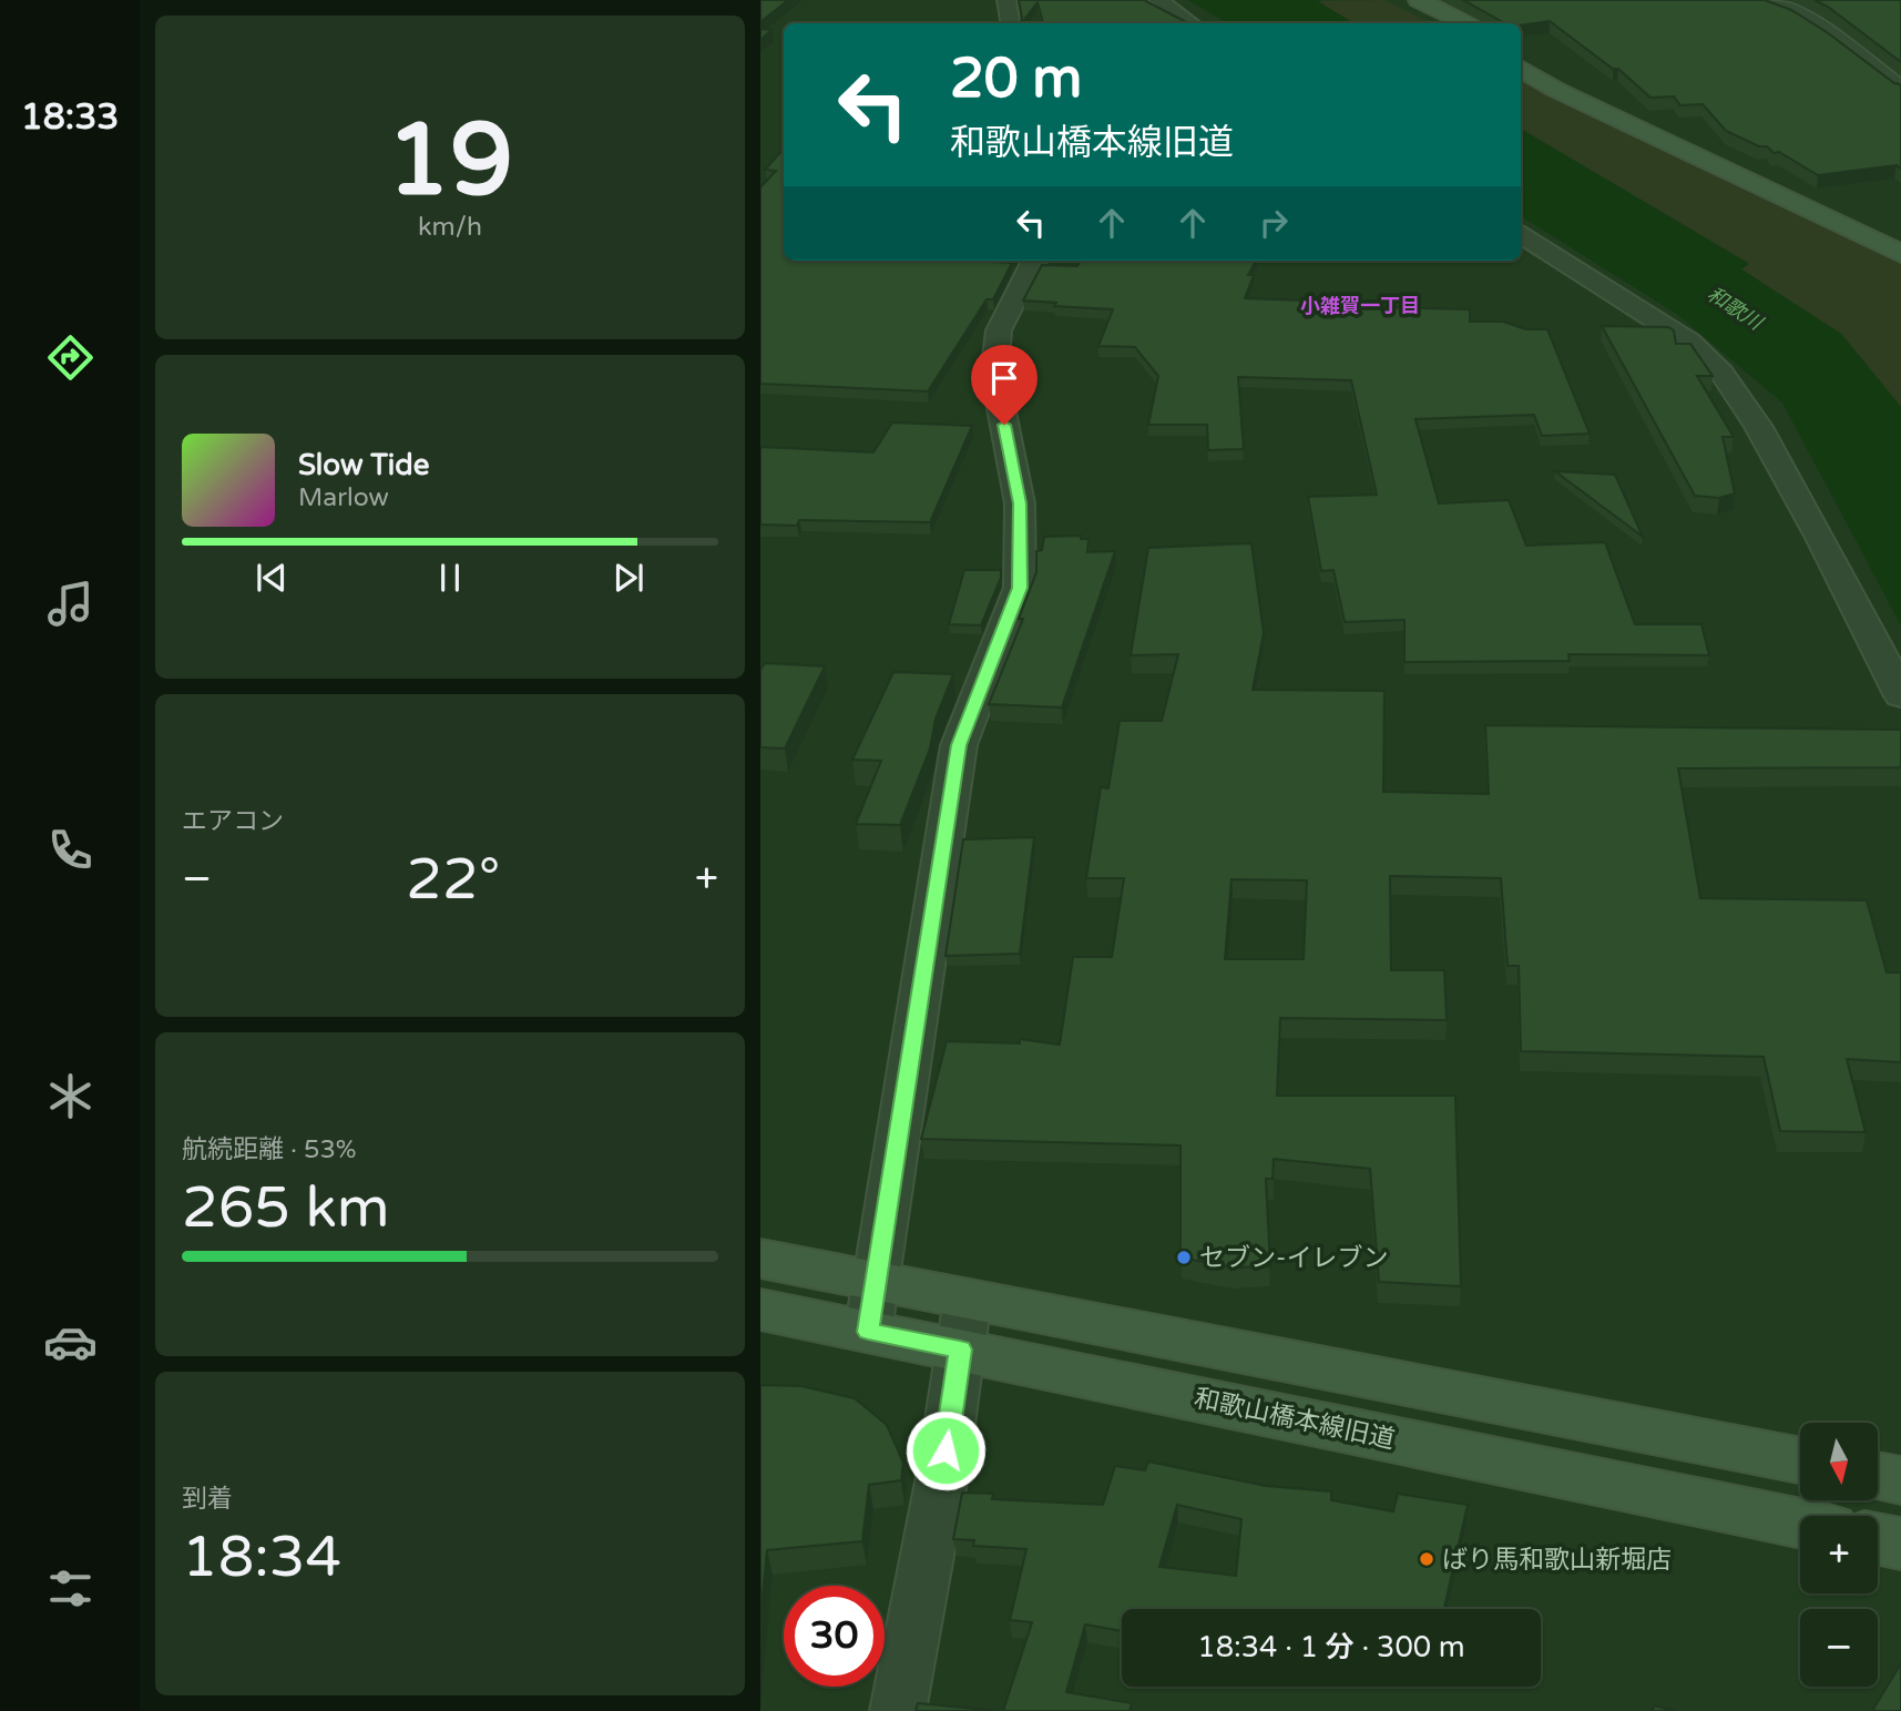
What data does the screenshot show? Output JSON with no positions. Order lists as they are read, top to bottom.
{
  "streets": {
    "street": ["和歌山橋本線旧道"]
  },
  "districts": ["小雑賀一丁目"],
  "water": ["和歌川"],
  "places": ["セブン-イレブン", "ばり馬和歌山新堀店"],
  "north": "bottom",
  "page": {
    "tabs": "18:33",
    "tile": [
      ["19", "km/h"],
      "エアコン",
      ["航続距離 · 53%", "265 km"],
      ["到着", "18:34"]
    ],
    "turn": ["20 m", "和歌山橋本線旧道"],
    "song": ["Slow Tide", "Marlow"],
    "heat": ["−", "22°", "+"],
    "map_buttons": ["+", "−"],
    "limit": "30",
    "trip": "18:34 · 1 分 · 300 m"
  }
}
